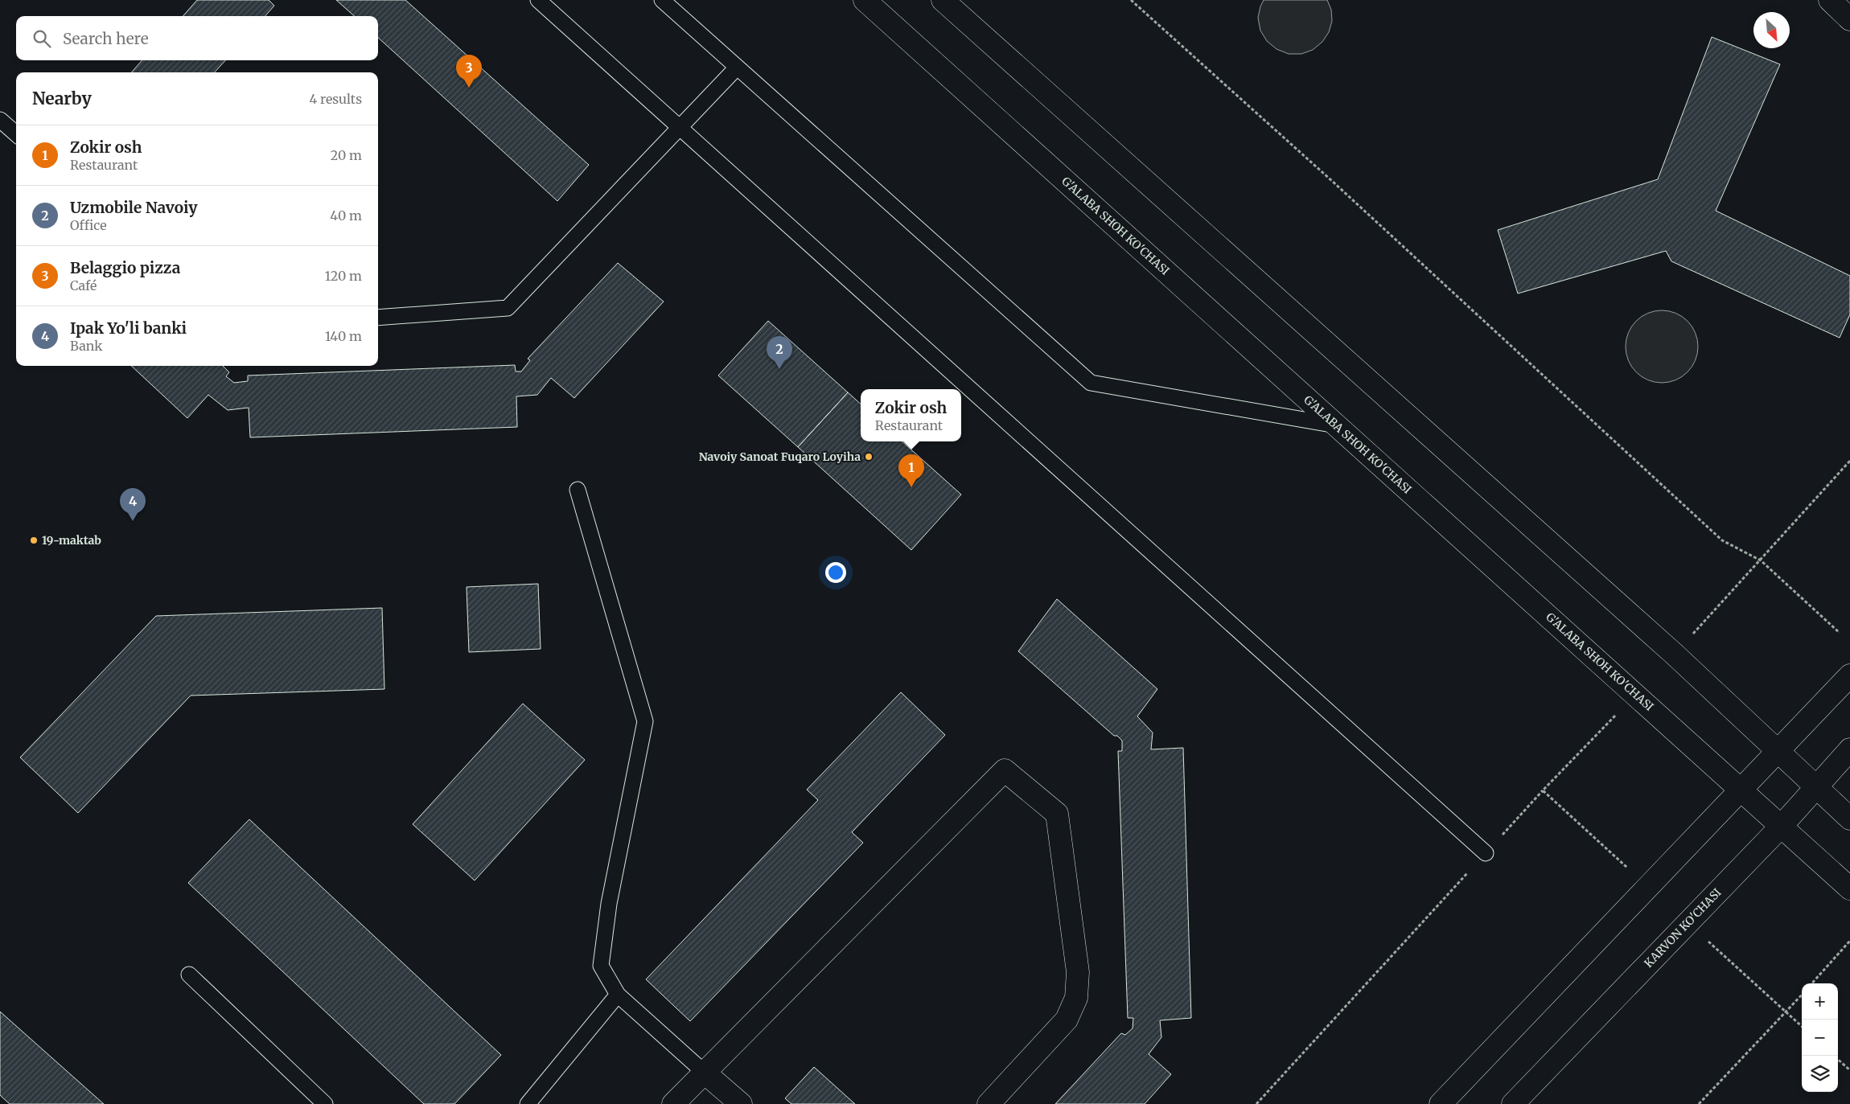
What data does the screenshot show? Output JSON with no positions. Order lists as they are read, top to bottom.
{
  "streets": {
    "main road": ["G'ALABA SHOH KO'CHASI", "KARVON KO'CHASI"]
  },
  "crossings": [
    ["G'ALABA SHOH KO'CHASI", "KARVON KO'CHASI"]
  ],
  "places": ["Navoiy Sanoat Fuqaro Loyiha", "19-maktab"],
  "north": "bottom right",
  "page": {
    "search": "Search here",
    "pins": [
      "3",
      "2",
      "1",
      "4"
    ],
    "heading": ["Nearby", "4 results"],
    "list": [
      {
        "mark": "1",
        "name": "Zokir osh",
        "note": "Restaurant",
        "value": "20 m"
      },
      {
        "mark": "2",
        "name": "Uzmobile Navoiy",
        "note": "Office",
        "value": "40 m"
      },
      {
        "mark": "3",
        "name": "Belaggio pizza",
        "note": "Café",
        "value": "120 m"
      },
      {
        "mark": "4",
        "name": "Ipak Yo'li banki",
        "note": "Bank",
        "value": "140 m"
      }
    ],
    "popup": ["Zokir osh", "Restaurant"],
    "map_buttons": ["+", "−"]
  }
}
